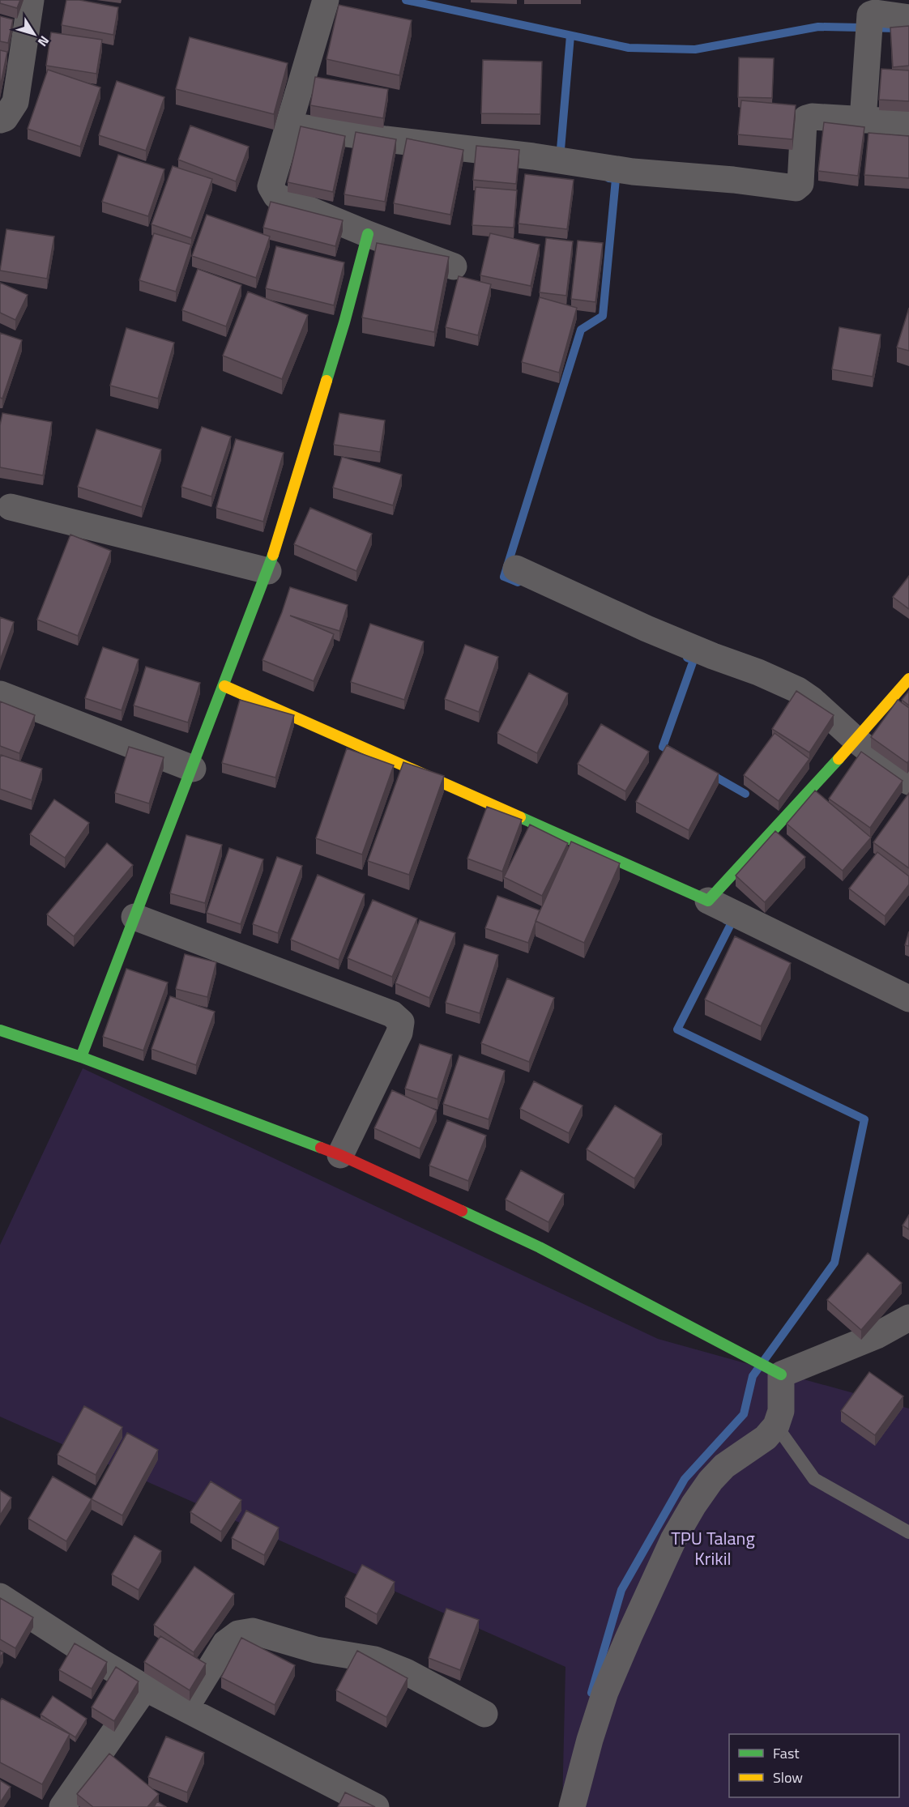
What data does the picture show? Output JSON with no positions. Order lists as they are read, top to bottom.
{
  "parks": ["TPU Talang Krikil"],
  "legend": ["Fast", "Slow"],
  "north": "bottom right"
}
